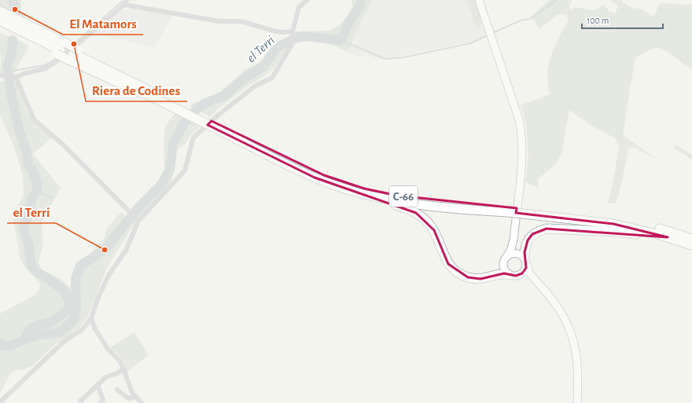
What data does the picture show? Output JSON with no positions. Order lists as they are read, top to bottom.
{
  "streets": {
    "highway": ["C-66"]
  },
  "water": ["el Terri"],
  "places": ["El Matamors", "Riera de Codines", "el Terri"],
  "scale_bar": "100 m"
}
